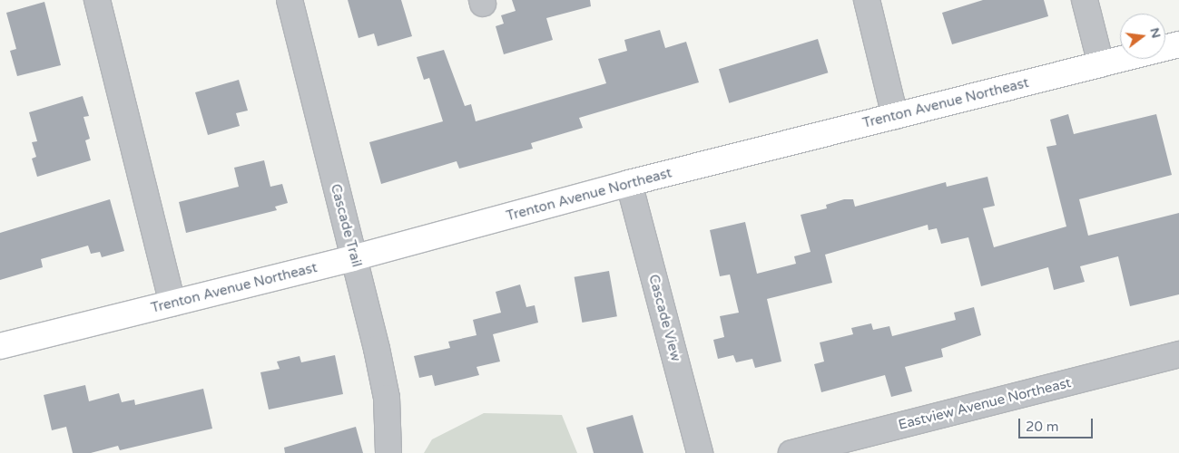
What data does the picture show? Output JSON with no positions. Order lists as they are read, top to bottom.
{
  "streets": {
    "main road": ["Trenton Avenue Northeast"],
    "street": ["Cascade Trail", "Cascade View", "Eastview Avenue Northeast"]
  },
  "crossings": [
    ["Trenton Avenue Northeast", "Cascade Trail"],
    ["Trenton Avenue Northeast", "Cascade View"]
  ],
  "scale_bar": "20 m",
  "north": "right"
}
